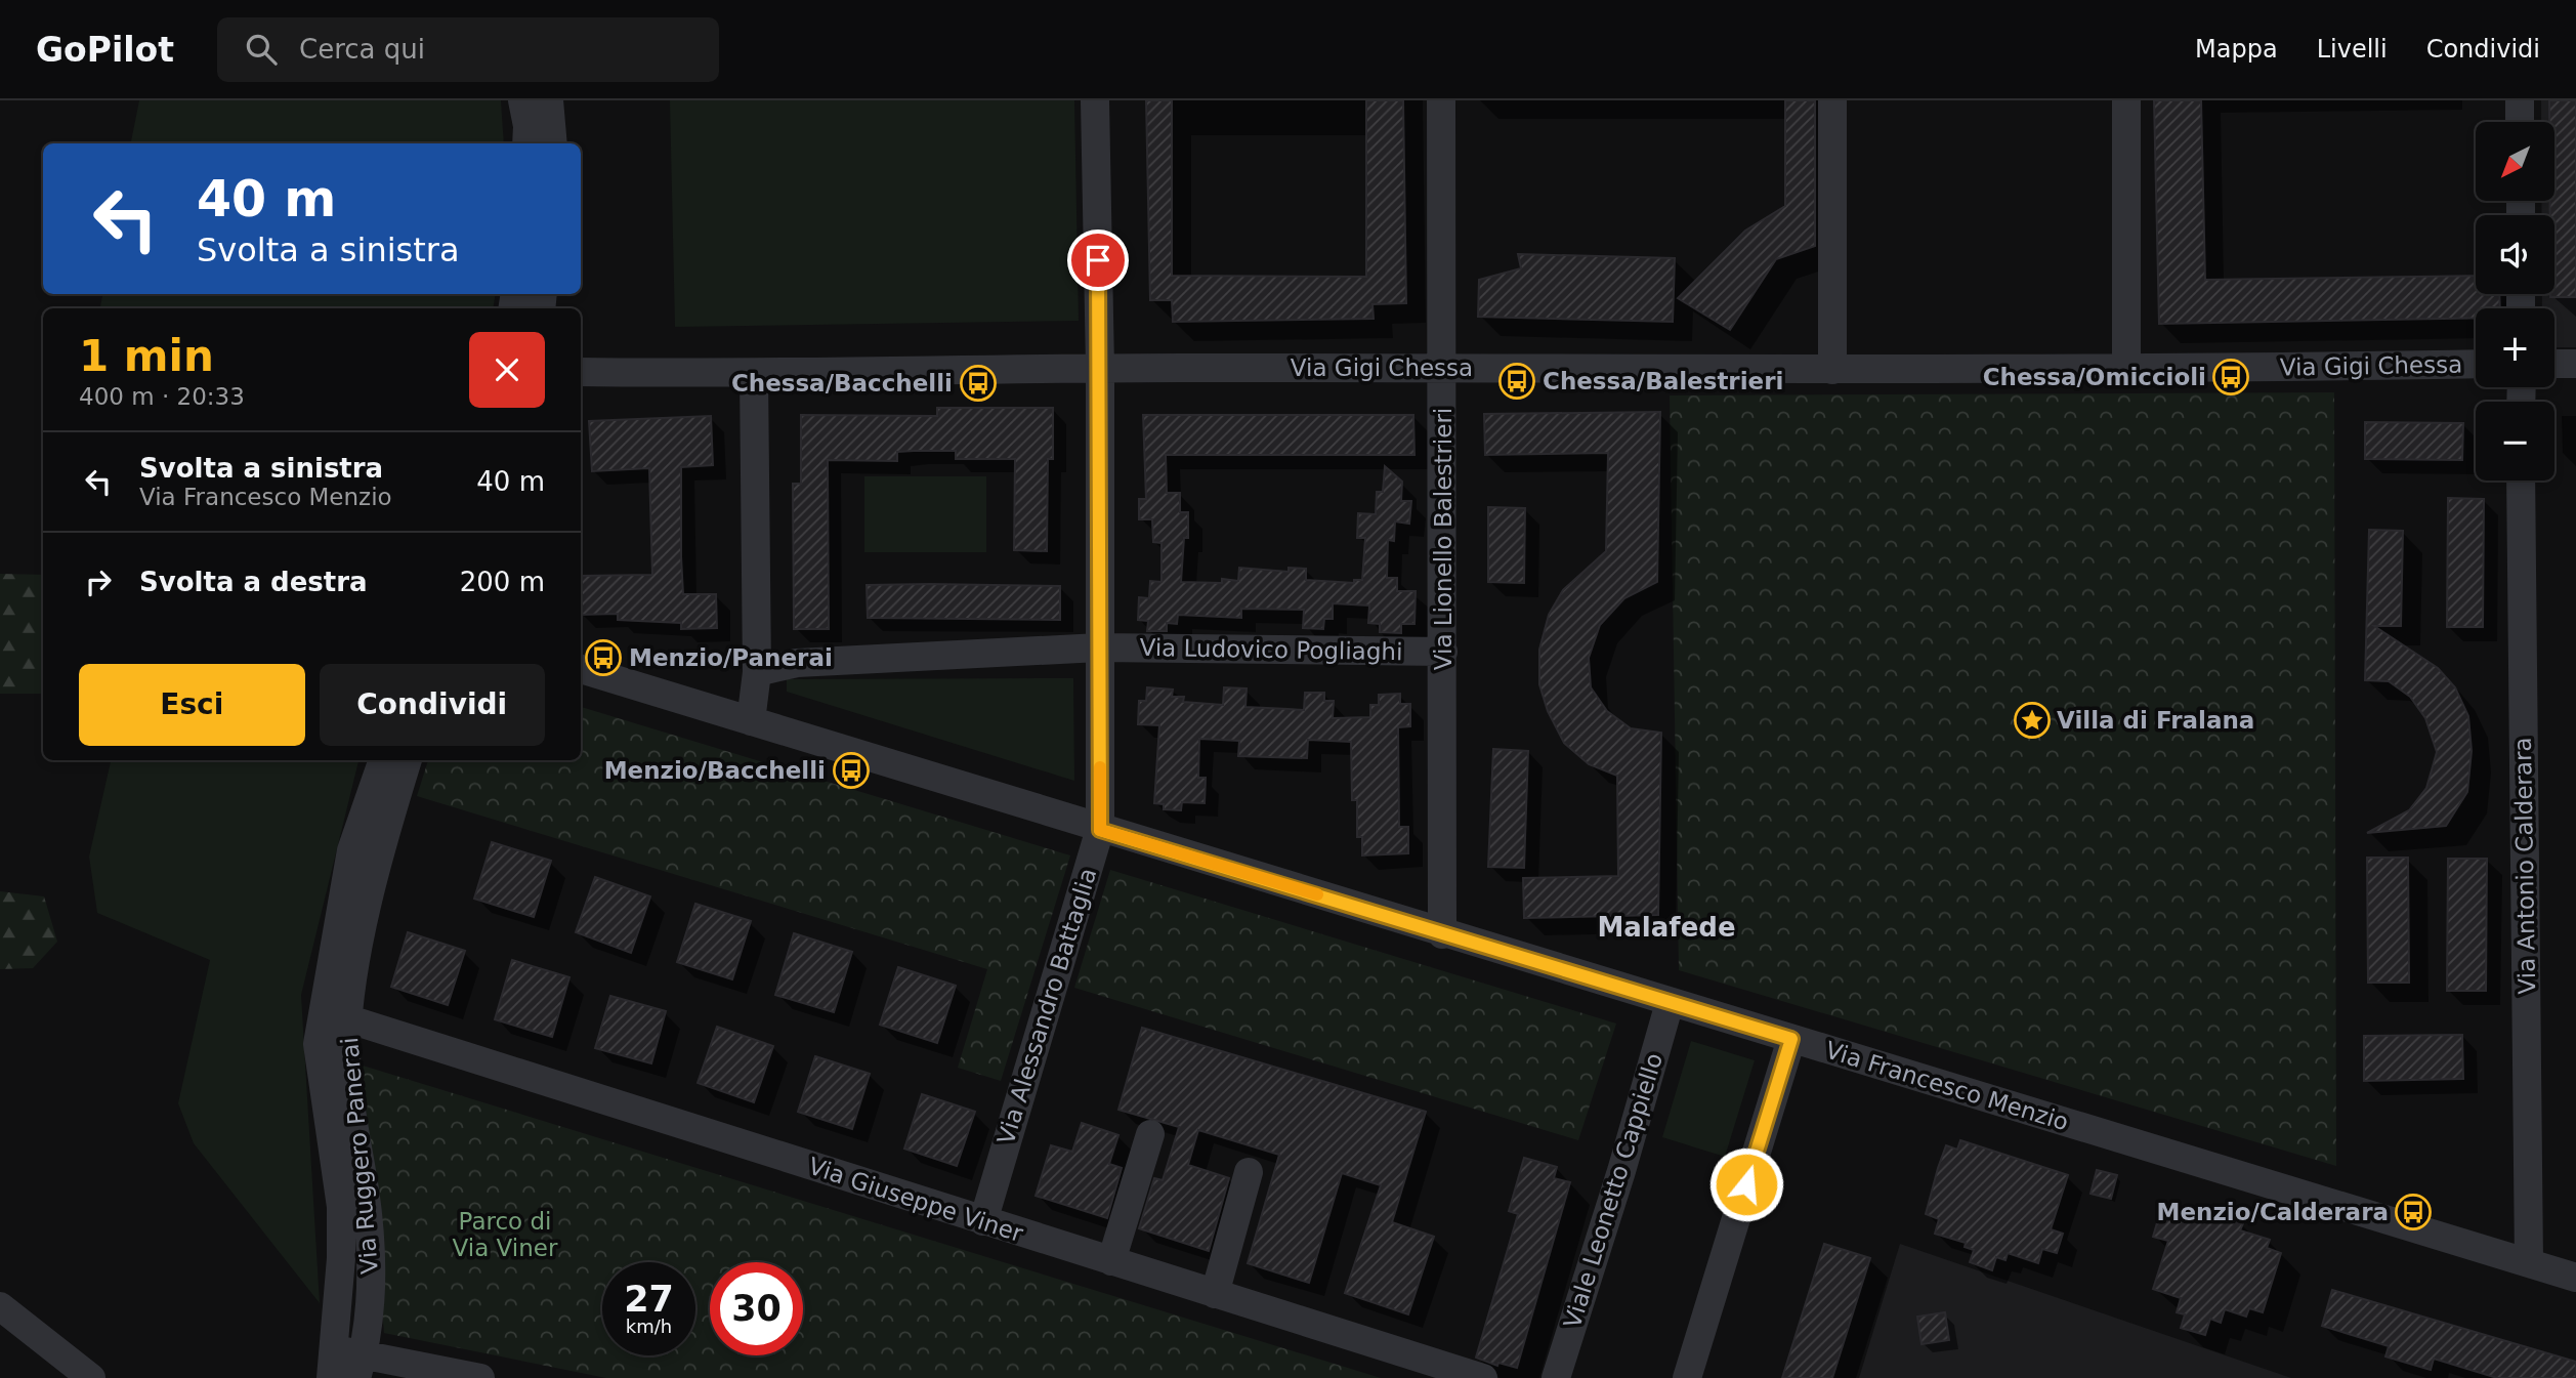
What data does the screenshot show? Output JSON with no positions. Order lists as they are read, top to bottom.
{
  "streets": {
    "street": [
      "Via Gigi Chessa",
      "Via Lionello Balestrieri",
      "Via Ludovico Pogliaghi",
      "Via Antonio Calderara",
      "Via Alessandro Battaglia",
      "Via Francesco Menzio",
      "Via Ruggero Panerai",
      "Viale Leonetto Cappiello",
      "Via Giuseppe Viner"
    ]
  },
  "crossings": [
    ["Via Gigi Chessa", "Via Lionello Balestrieri"],
    ["Via Gigi Chessa", "Via Alessandro Battaglia"],
    ["Via Lionello Balestrieri", "Via Ludovico Pogliaghi"],
    ["Via Lionello Balestrieri", "Via Francesco Menzio"],
    ["Via Ludovico Pogliaghi", "Via Alessandro Battaglia"],
    ["Via Antonio Calderara", "Via Francesco Menzio"],
    ["Via Alessandro Battaglia", "Via Francesco Menzio"],
    ["Via Alessandro Battaglia", "Via Giuseppe Viner"],
    ["Via Francesco Menzio", "Viale Leonetto Cappiello"],
    ["Via Ruggero Panerai", "Via Giuseppe Viner"]
  ],
  "districts": ["Malafede"],
  "parks": ["Parco di Via Viner"],
  "places": {
    "bus stop": [
      "Chessa/Omiccioli",
      "Chessa/Balestrieri",
      "Chessa/Bacchelli",
      "Menzio/Panerai",
      "Menzio/Bacchelli",
      "Menzio/Calderara"
    ],
    "place": ["Villa di Fralana"]
  },
  "north": "bottom left",
  "page": {
    "header": "GoPilot",
    "search": "Cerca qui",
    "nav": ["Mappa", "Livelli", "Condividi"],
    "map_buttons": ["+", "−"],
    "turn": ["40 m", "Svolta a sinistra"],
    "heading": ["1 min", "400 m · 20:33"],
    "list": [
      {
        "name": "Svolta a sinistra",
        "note": "Via Francesco Menzio",
        "value": "40 m"
      },
      {
        "name": "Svolta a destra",
        "value": "200 m"
      }
    ],
    "buttons": ["Esci", "Condividi"],
    "speed": "27 km/h",
    "limit": "30"
  }
}
